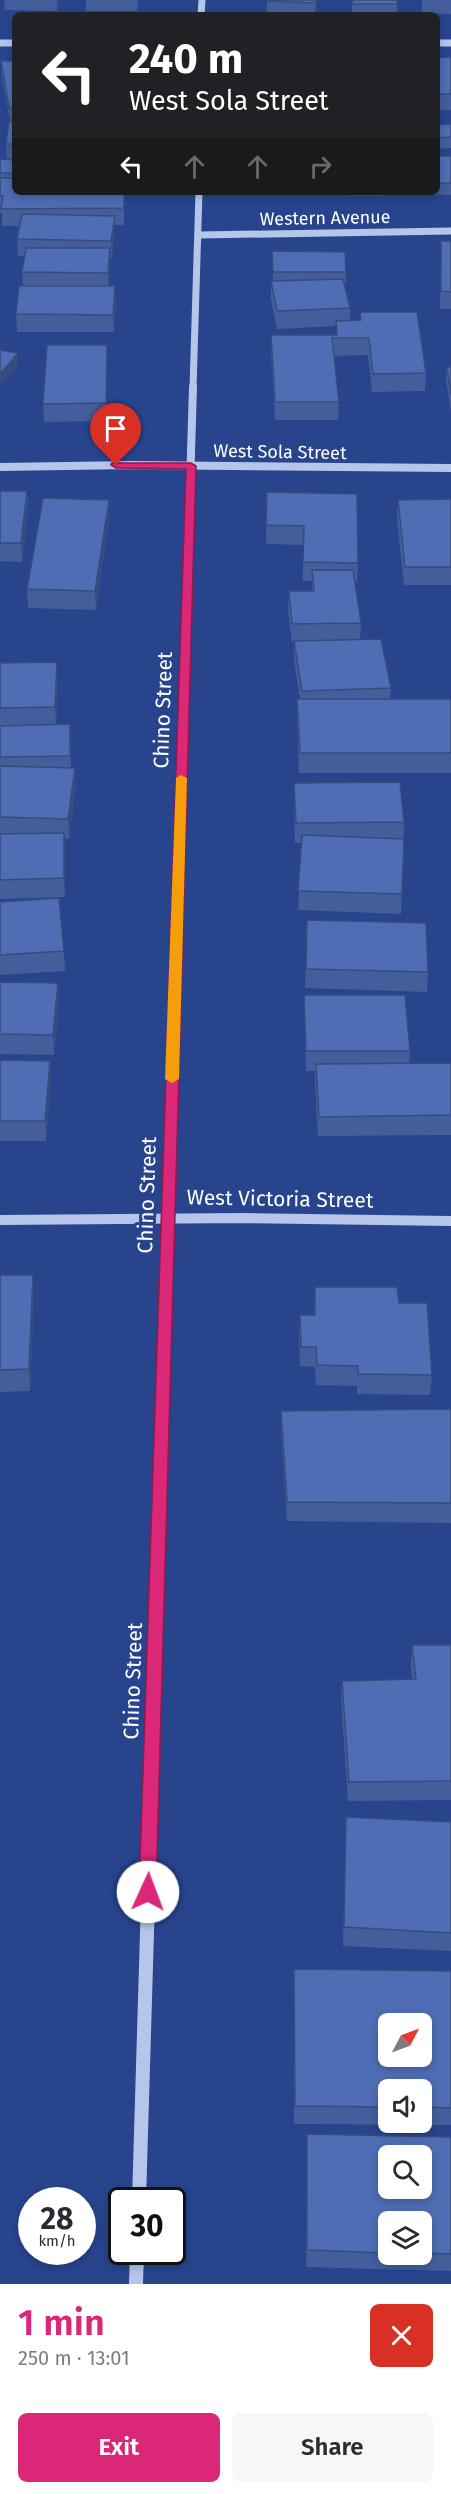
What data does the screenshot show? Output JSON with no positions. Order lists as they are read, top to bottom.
{
  "streets": {
    "street": [
      "Western Avenue",
      "West Sola Street",
      "Chino Street",
      "West Victoria Street"
    ]
  },
  "crossings": [
    ["Western Avenue", "Chino Street"],
    ["West Sola Street", "Chino Street"],
    ["Chino Street", "West Victoria Street"]
  ],
  "north": "top right",
  "page": {
    "turn": ["240 m", "West Sola Street"],
    "speed": "28 km/h",
    "limit": "30",
    "heading": ["1 min", "250 m · 13:01"],
    "buttons": ["Exit", "Share"]
  }
}
